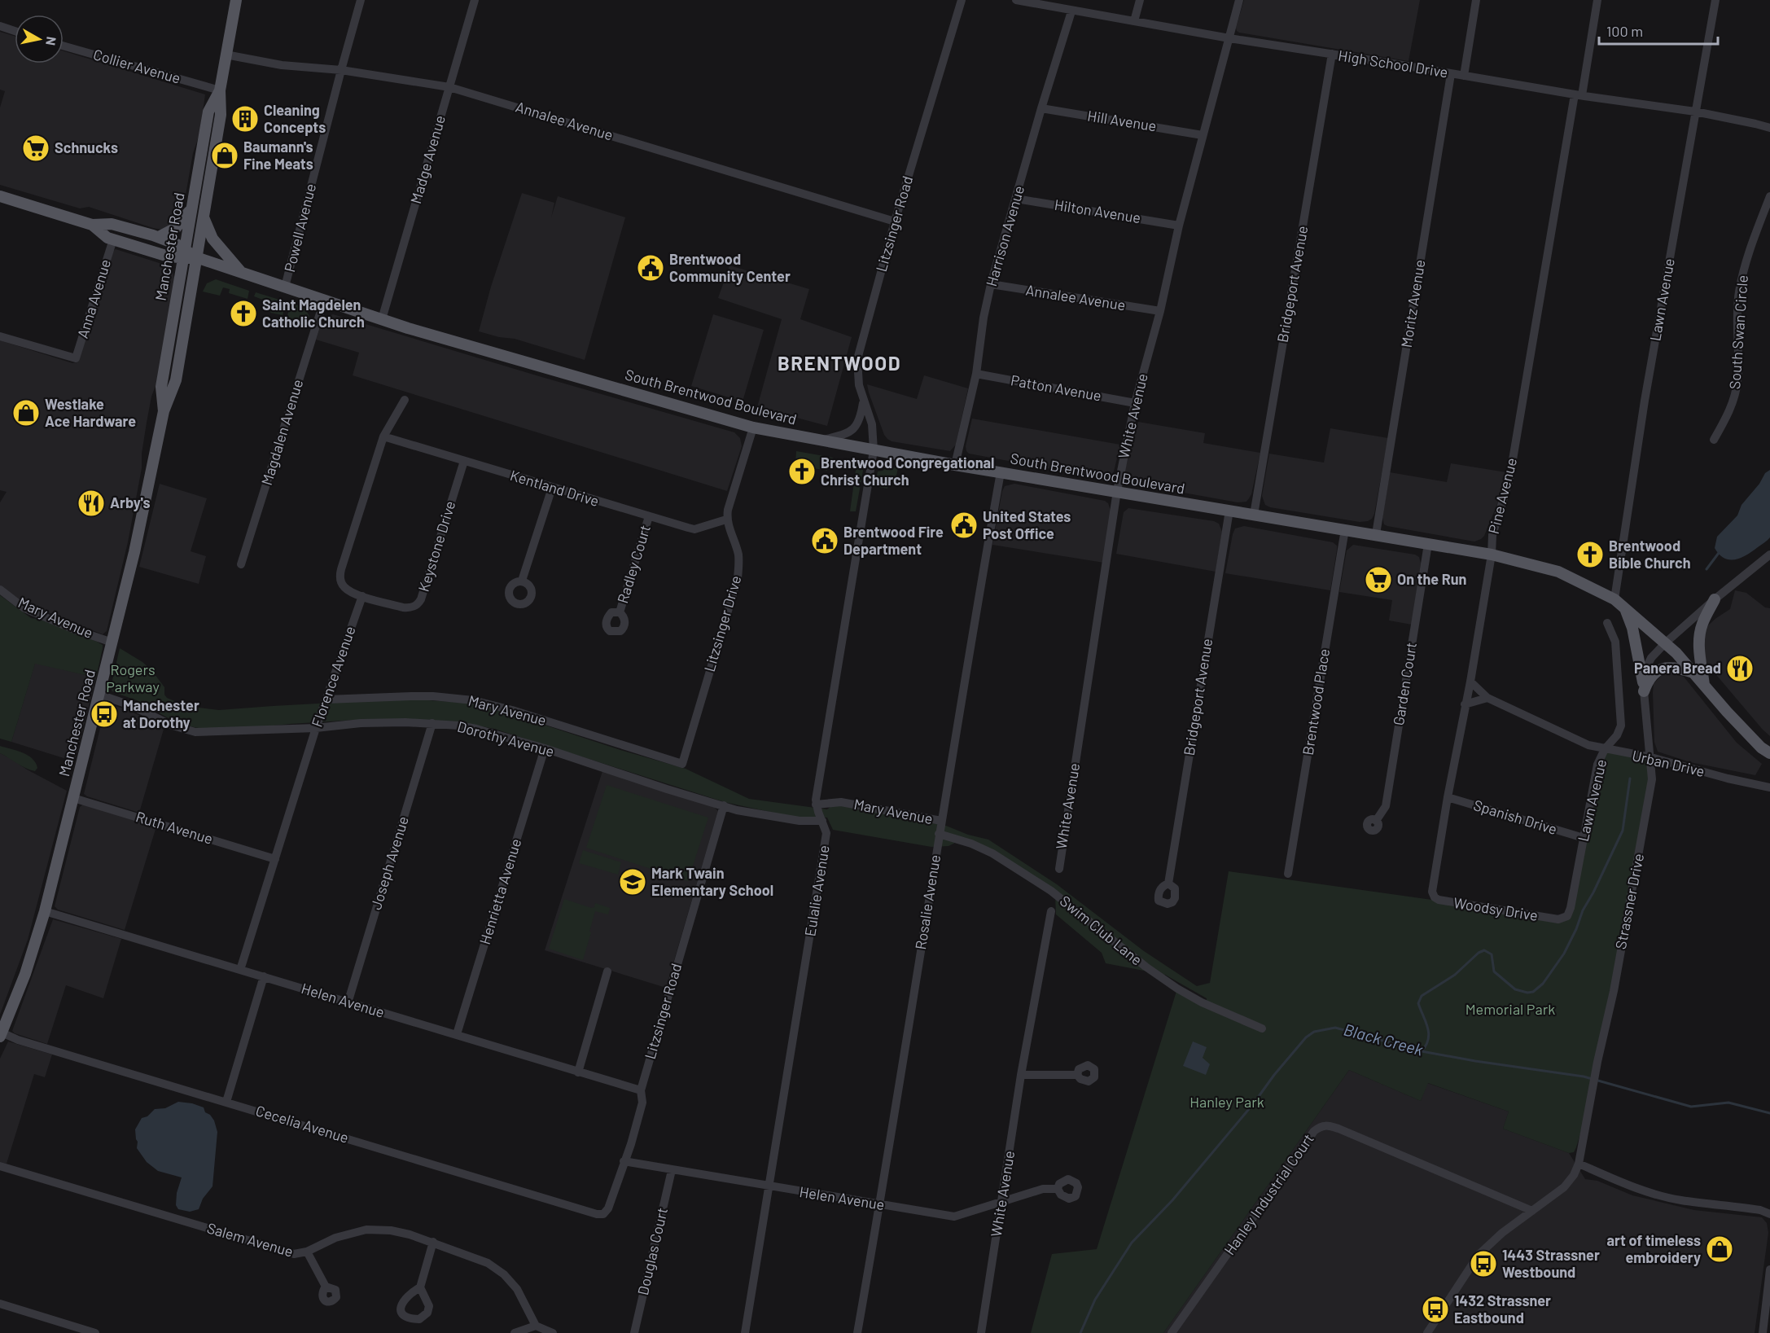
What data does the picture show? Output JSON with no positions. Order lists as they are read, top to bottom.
{
  "streets": {
    "main road": ["Manchester Road", "South Brentwood Boulevard"],
    "street": [
      "High School Drive",
      "Collier Avenue",
      "Annalee Avenue",
      "Hill Avenue",
      "Madge Avenue",
      "Hilton Avenue",
      "Litzsinger Road",
      "Powell Avenue",
      "Harrison Avenue",
      "Bridgeport Avenue",
      "Anna Avenue",
      "Lawn Avenue",
      "Moritz Avenue",
      "South Swan Circle",
      "Patton Avenue",
      "White Avenue",
      "Magdalen Avenue",
      "Kentland Drive",
      "Pine Avenue",
      "Keystone Drive",
      "Radley Court",
      "Mary Avenue",
      "Litzsinger Drive",
      "Florence Avenue",
      "Garden Court",
      "Brentwood Place",
      "Dorothy Avenue",
      "Urban Drive",
      "Spanish Drive",
      "Ruth Avenue",
      "Joseph Avenue",
      "Eulalie Avenue",
      "Henrietta Avenue",
      "Strassner Drive",
      "Rosalie Avenue",
      "Woodsy Drive",
      "Swim Club Lane",
      "Helen Avenue",
      "Cecelia Avenue",
      "Hanley Industrial Court",
      "Salem Avenue",
      "Douglas Court"
    ]
  },
  "crossings": [
    ["High School Drive", "Harrison Avenue"],
    ["High School Drive", "Bridgeport Avenue"],
    ["High School Drive", "Lawn Avenue"],
    ["High School Drive", "Moritz Avenue"],
    ["High School Drive", "White Avenue"],
    ["High School Drive", "Pine Avenue"],
    ["Collier Avenue", "Manchester Road"],
    ["Annalee Avenue", "Madge Avenue"],
    ["Annalee Avenue", "Litzsinger Road"],
    ["Annalee Avenue", "Powell Avenue"],
    ["Annalee Avenue", "Harrison Avenue"],
    ["Annalee Avenue", "Manchester Road"],
    ["Annalee Avenue", "White Avenue"],
    ["Hill Avenue", "Harrison Avenue"],
    ["Hill Avenue", "White Avenue"],
    ["Madge Avenue", "South Brentwood Boulevard"],
    ["Hilton Avenue", "Harrison Avenue"],
    ["Hilton Avenue", "White Avenue"],
    ["Litzsinger Road", "South Brentwood Boulevard"],
    ["Litzsinger Road", "Dorothy Avenue"],
    ["Litzsinger Road", "Helen Avenue"],
    ["Litzsinger Road", "Cecelia Avenue"],
    ["Powell Avenue", "South Brentwood Boulevard"],
    ["Harrison Avenue", "Patton Avenue"],
    ["Harrison Avenue", "South Brentwood Boulevard"],
    ["Manchester Road", "South Brentwood Boulevard"],
    ["Manchester Road", "Mary Avenue"],
    ["Manchester Road", "Dorothy Avenue"],
    ["Manchester Road", "Ruth Avenue"],
    ["Manchester Road", "Helen Avenue"],
    ["Manchester Road", "Cecelia Avenue"],
    ["Bridgeport Avenue", "South Brentwood Boulevard"],
    ["Anna Avenue", "South Brentwood Boulevard"],
    ["Lawn Avenue", "South Brentwood Boulevard"],
    ["Lawn Avenue", "Urban Drive"],
    ["Lawn Avenue", "Spanish Drive"],
    ["Lawn Avenue", "Woodsy Drive"],
    ["Moritz Avenue", "South Brentwood Boulevard"],
    ["Patton Avenue", "White Avenue"],
    ["South Brentwood Boulevard", "White Avenue"],
    ["South Brentwood Boulevard", "Magdalen Avenue"],
    ["South Brentwood Boulevard", "Pine Avenue"],
    ["South Brentwood Boulevard", "Garden Court"],
    ["South Brentwood Boulevard", "Brentwood Place"],
    ["South Brentwood Boulevard", "Strassner Drive"],
    ["South Brentwood Boulevard", "Rosalie Avenue"],
    ["White Avenue", "Helen Avenue"],
    ["Kentland Drive", "Keystone Drive"],
    ["Kentland Drive", "Radley Court"],
    ["Kentland Drive", "Litzsinger Drive"],
    ["Pine Avenue", "Urban Drive"],
    ["Pine Avenue", "Spanish Drive"],
    ["Pine Avenue", "Woodsy Drive"],
    ["Keystone Drive", "Florence Avenue"],
    ["Mary Avenue", "Litzsinger Drive"],
    ["Mary Avenue", "Florence Avenue"],
    ["Mary Avenue", "Eulalie Avenue"],
    ["Mary Avenue", "Rosalie Avenue"],
    ["Florence Avenue", "Dorothy Avenue"],
    ["Florence Avenue", "Ruth Avenue"],
    ["Florence Avenue", "Helen Avenue"],
    ["Dorothy Avenue", "Joseph Avenue"],
    ["Dorothy Avenue", "Eulalie Avenue"],
    ["Dorothy Avenue", "Henrietta Avenue"],
    ["Urban Drive", "Strassner Drive"],
    ["Joseph Avenue", "Helen Avenue"],
    ["Eulalie Avenue", "Helen Avenue"],
    ["Henrietta Avenue", "Helen Avenue"],
    ["Rosalie Avenue", "Swim Club Lane"],
    ["Rosalie Avenue", "Helen Avenue"],
    ["Helen Avenue", "Douglas Court"]
  ],
  "districts": ["BRENTWOOD"],
  "water": ["Black Creek"],
  "parks": ["Rogers Parkway", "Memorial Park", "Hanley Park"],
  "places": {
    "building": ["Cleaning Concepts"],
    "supermarket": ["Schnucks", "On the Run"],
    "shop": ["Baumann's Fine Meats", "Westlake Ace Hardware", "art of timeless embroidery"],
    "public building": ["Brentwood Community Center", "United States Post Office", "Brentwood Fire Department"],
    "church": ["Saint Magdelen Catholic Church", "Brentwood Congregational Christ Church", "Brentwood Bible Church"],
    "restaurant": ["Arby's", "Panera Bread"],
    "bus stop": ["Manchester at Dorothy", "1443 Strassner Westbound", "1432 Strassner Eastbound"],
    "school or university": ["Mark Twain Elementary School"]
  },
  "scale_bar": "100 m",
  "north": "right"
}
